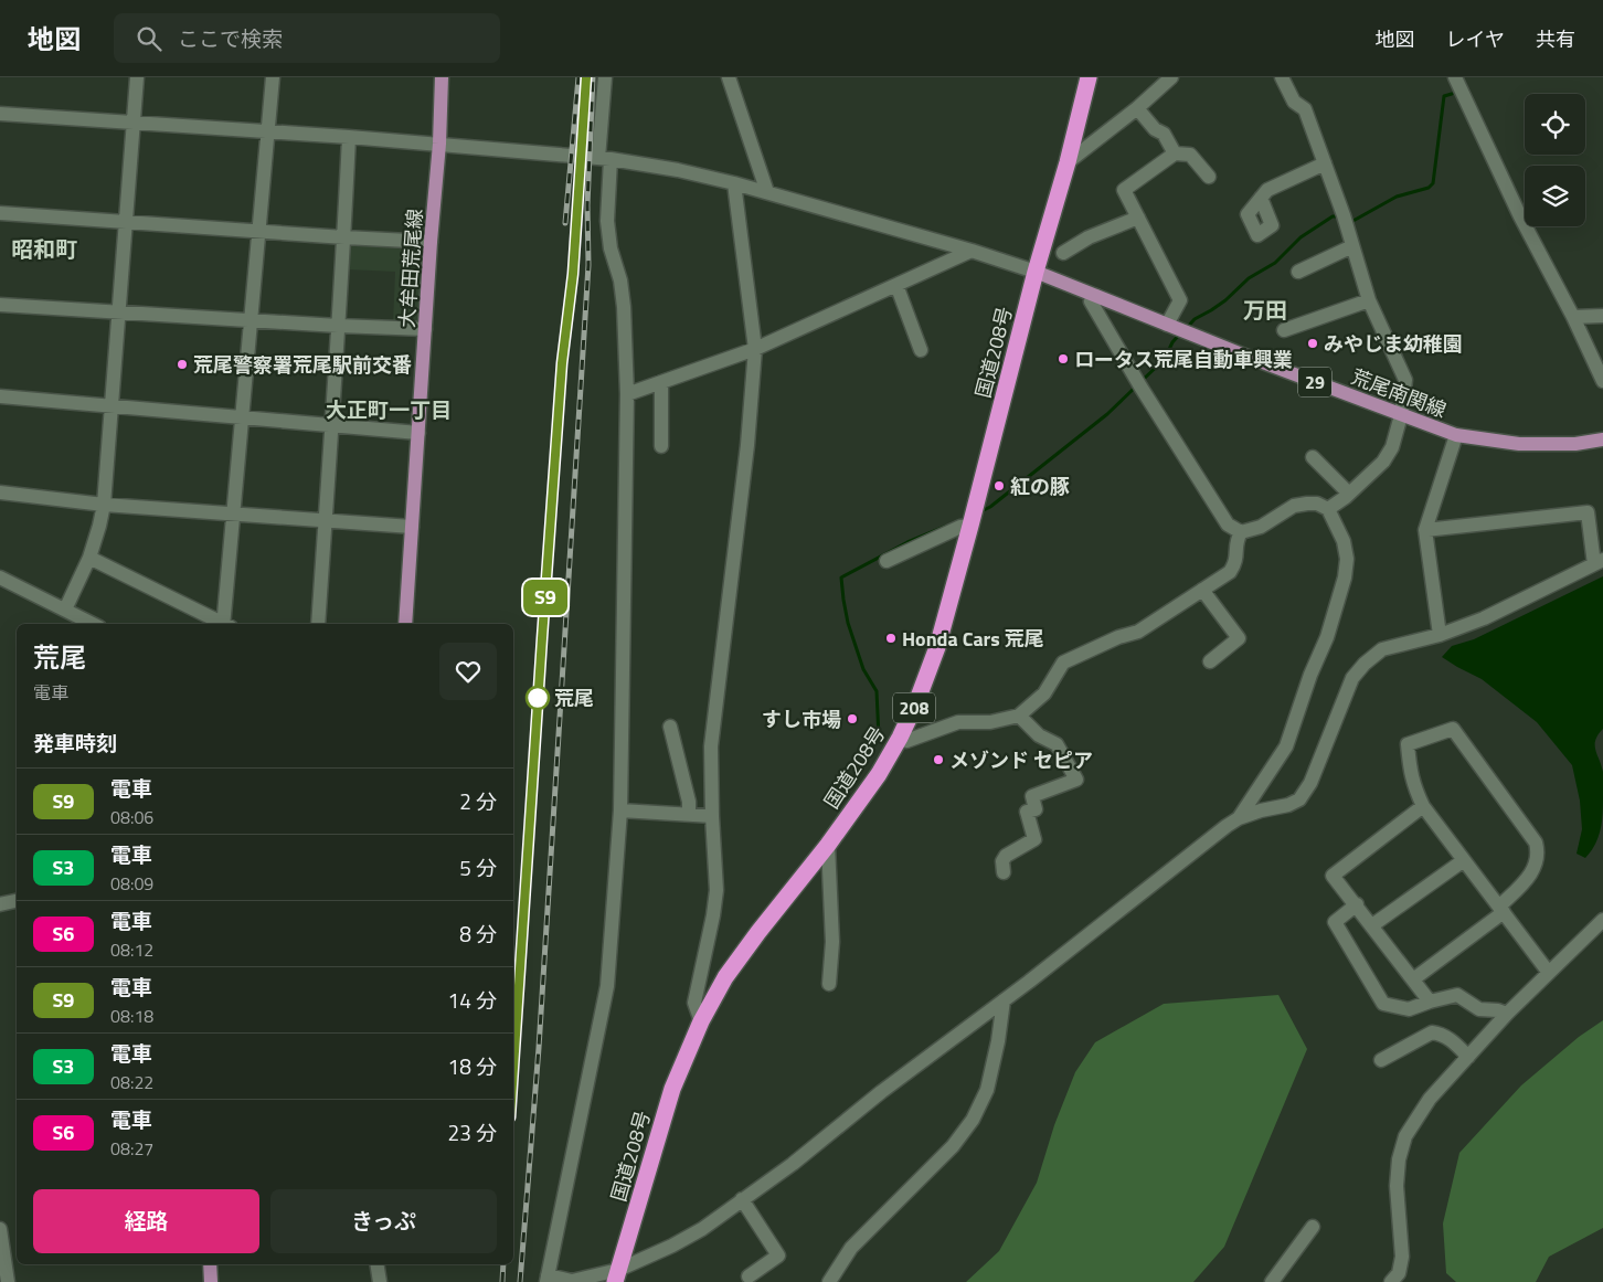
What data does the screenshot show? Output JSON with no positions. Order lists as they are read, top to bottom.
{
  "streets": {
    "highway": ["国道208号", "208"],
    "main road": ["大牟田荒尾線", "29", "荒尾南関線"]
  },
  "crossings": [
    ["国道208号", "荒尾南関線"]
  ],
  "districts": ["昭和町", "万田", "大正町一丁目"],
  "places": [
    "みやじま幼稚園",
    "ロータス荒尾自動車興業",
    "荒尾警察署荒尾駅前交番",
    "紅の豚",
    "Honda Cars 荒尾",
    "荒尾",
    "すし市場",
    "メゾンド セピア"
  ],
  "page": {
    "header": "地図",
    "search": "ここで検索",
    "nav": ["地図", "レイヤ", "共有"],
    "on_map": "S9",
    "heading": [
      ["荒尾", "電車"],
      "発車時刻"
    ],
    "list": [
      {
        "mark": "S9",
        "name": "電車",
        "note": "08:06",
        "value": "2 分"
      },
      {
        "mark": "S3",
        "name": "電車",
        "note": "08:09",
        "value": "5 分"
      },
      {
        "mark": "S6",
        "name": "電車",
        "note": "08:12",
        "value": "8 分"
      },
      {
        "mark": "S9",
        "name": "電車",
        "note": "08:18",
        "value": "14 分"
      },
      {
        "mark": "S3",
        "name": "電車",
        "note": "08:22",
        "value": "18 分"
      },
      {
        "mark": "S6",
        "name": "電車",
        "note": "08:27",
        "value": "23 分"
      }
    ],
    "buttons": ["経路", "きっぷ"]
  }
}
